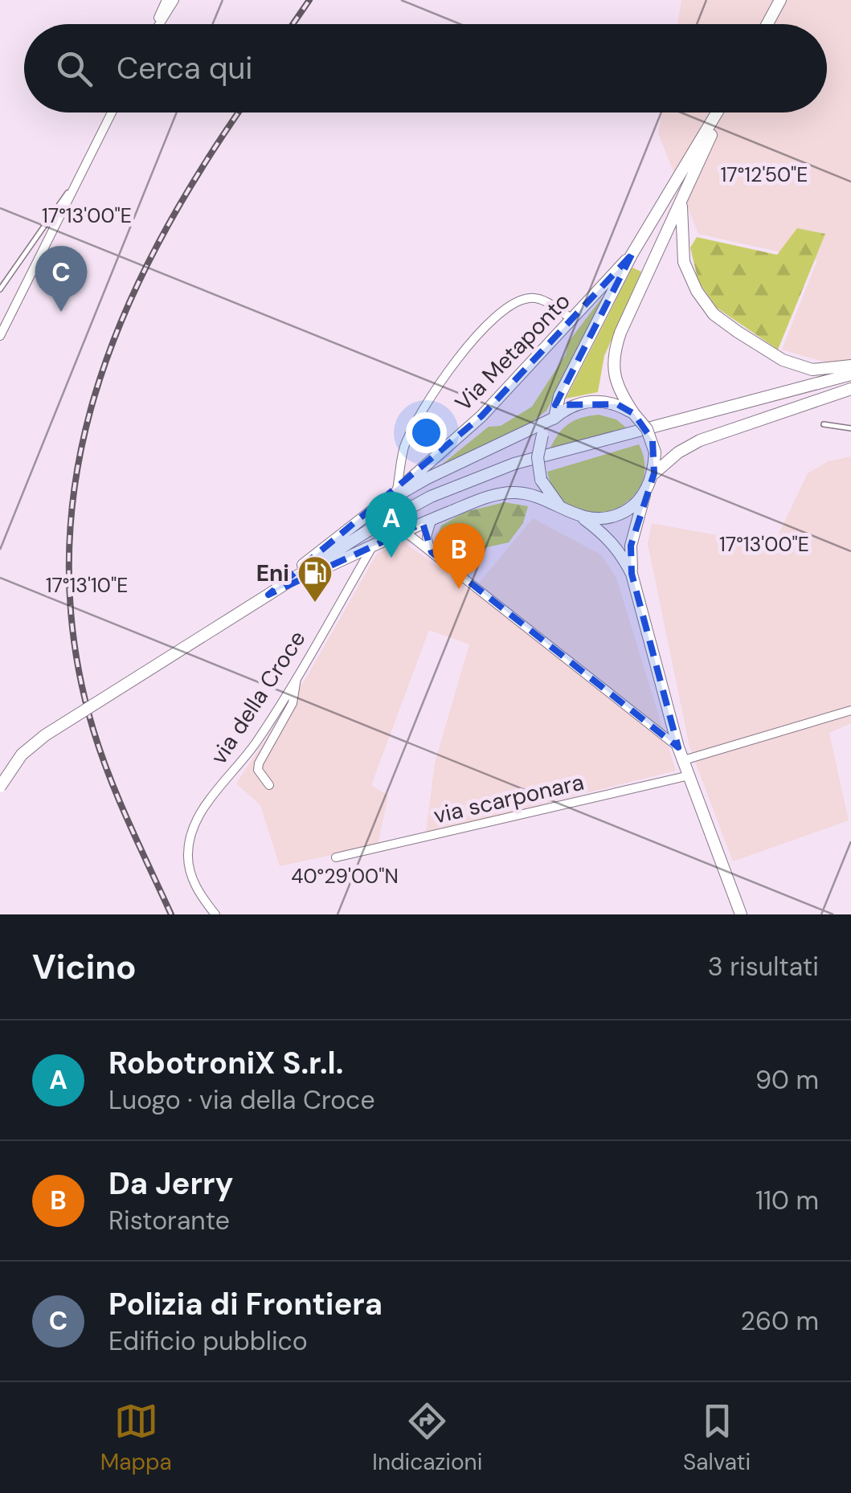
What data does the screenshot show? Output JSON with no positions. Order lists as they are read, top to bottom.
{
  "streets": {
    "main road": ["Via Metaponto"],
    "street": ["via della Croce", "via scarponara"]
  },
  "places": {
    "fuel station": ["Eni"]
  },
  "page": {
    "search": "Cerca qui",
    "pins": ["C", "A", "B"],
    "heading": ["Vicino", "3 risultati"],
    "list": [
      {
        "mark": "A",
        "name": "RobotroniX S.r.l.",
        "note": "Luogo · via della Croce",
        "value": "90 m"
      },
      {
        "mark": "B",
        "name": "Da Jerry",
        "note": "Ristorante",
        "value": "110 m"
      },
      {
        "mark": "C",
        "name": "Polizia di Frontiera",
        "note": "Edificio pubblico",
        "value": "260 m"
      }
    ],
    "nav": ["Mappa", "Indicazioni", "Salvati"]
  },
  "coordinates": [
    "17°12'50\"E",
    "17°13'00\"E",
    "17°13'10\"E",
    "40°29'00\"N"
  ]
}
